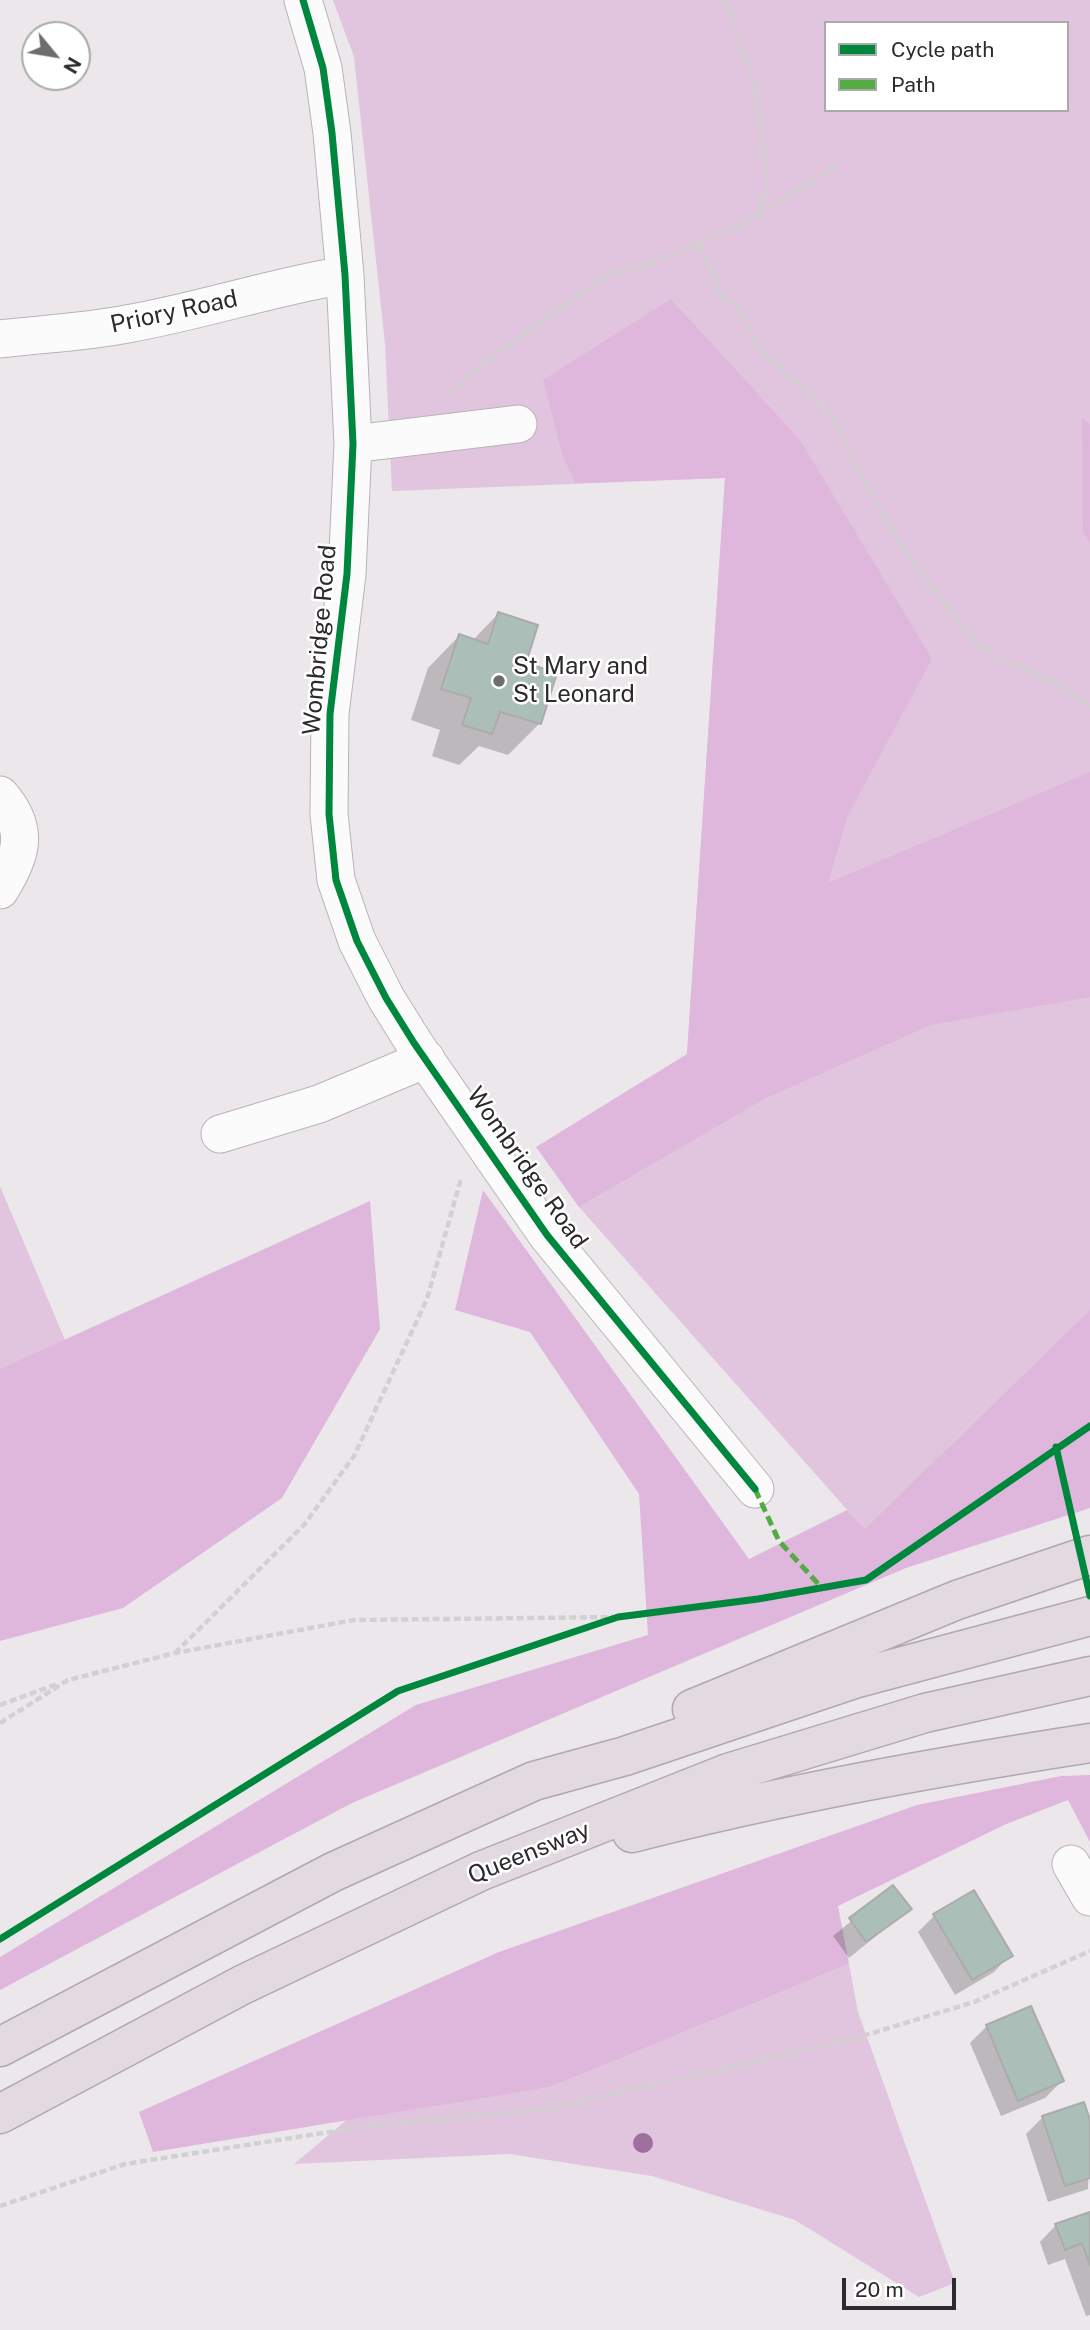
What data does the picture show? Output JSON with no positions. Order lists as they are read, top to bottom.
{
  "streets": {
    "highway": ["Queensway"],
    "street": ["Priory Road", "Wombridge Road"]
  },
  "crossings": [
    ["Priory Road", "Wombridge Road"]
  ],
  "places": ["St Mary and St Leonard"],
  "legend": ["Cycle path", "Path"],
  "scale_bar": "20 m",
  "north": "bottom right"
}
